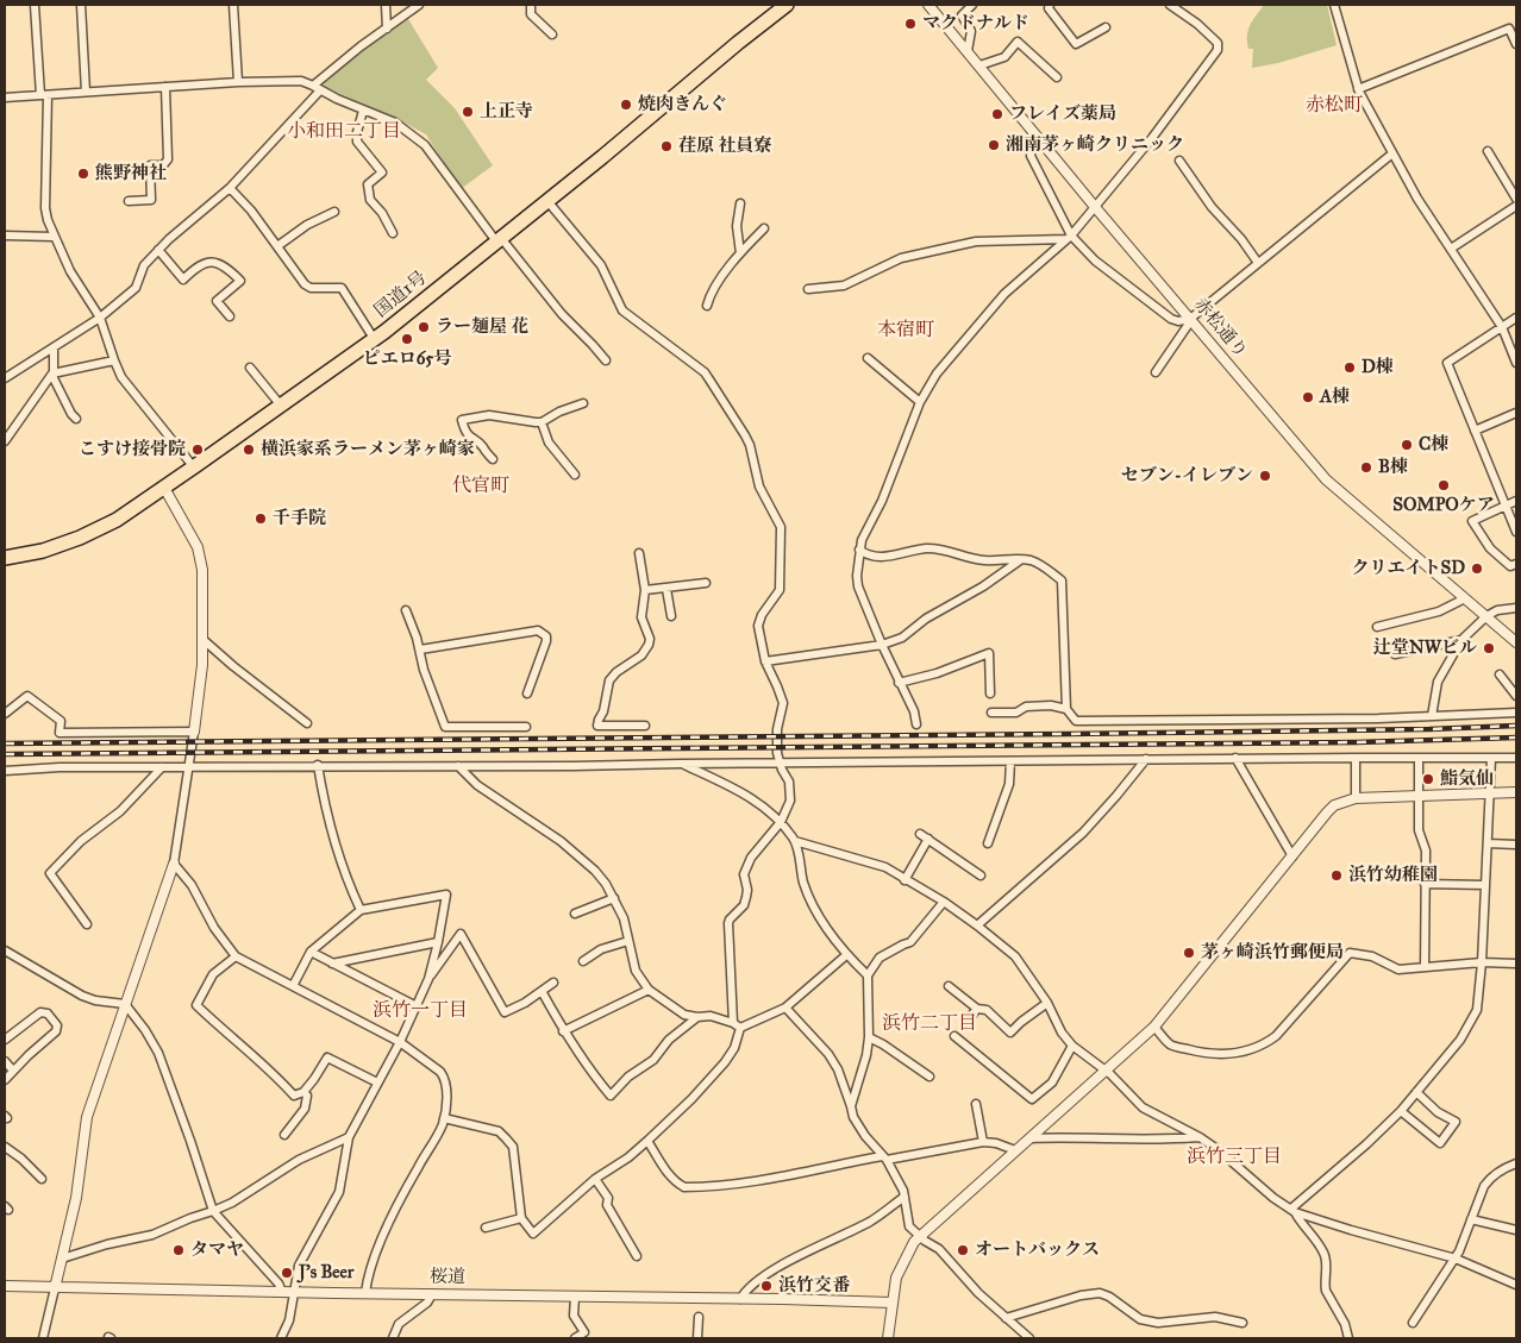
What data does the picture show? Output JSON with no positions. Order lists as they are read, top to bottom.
{
  "streets": {
    "highway": ["国道1号"],
    "street": ["赤松通り", "桜道"]
  },
  "districts": [
    "赤松町",
    "小和田二丁目",
    "本宿町",
    "代官町",
    "浜竹一丁目",
    "浜竹二丁目",
    "浜竹三丁目"
  ],
  "places": [
    "マクドナルド",
    "焼肉きんぐ",
    "上正寺",
    "フレイズ薬局",
    "湘南茅ヶ崎クリニック",
    "荏原 社員寮",
    "熊野神社",
    "ラー麺屋 花",
    "ピエロ65号",
    "D棟",
    "A棟",
    "C棟",
    "こすけ接骨院",
    "横浜家系ラーメン茅ヶ崎家",
    "B棟",
    "セブン-イレブン",
    "SOMPOケア",
    "千手院",
    "クリエイトSD",
    "辻堂NWビル",
    "鮨気仙",
    "浜竹幼稚園",
    "茅ヶ崎浜竹郵便局",
    "タマヤ",
    "オートバックス",
    "J's Beer",
    "浜竹交番"
  ]
}
